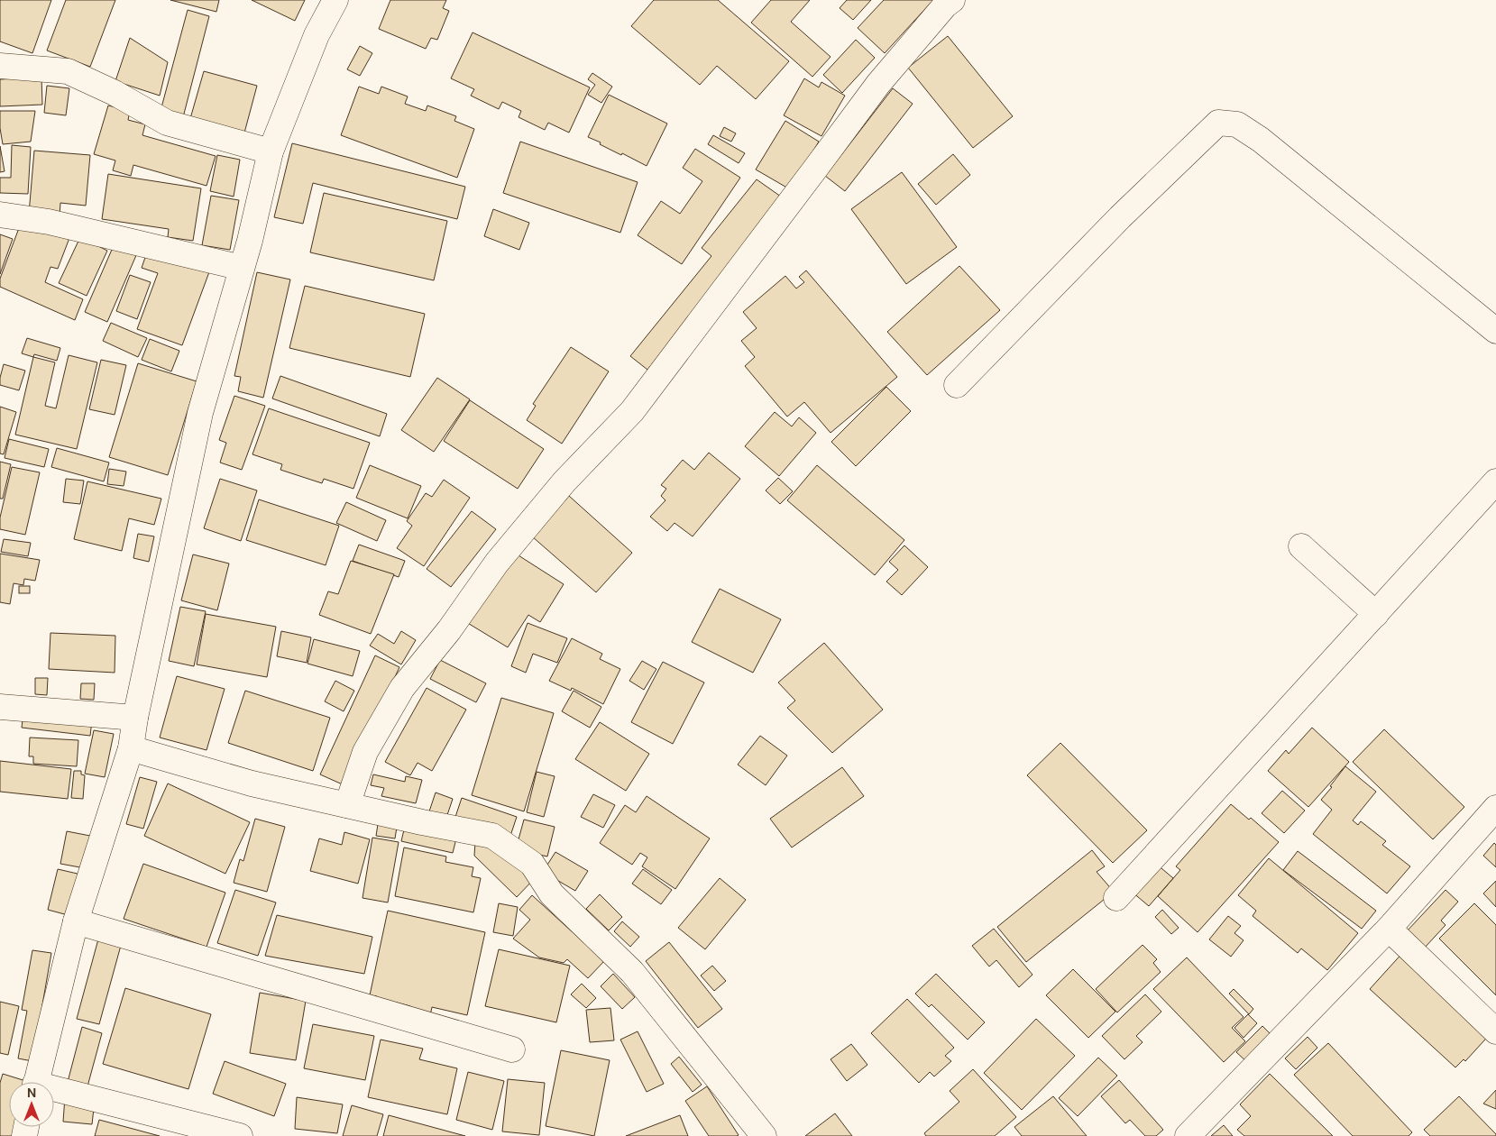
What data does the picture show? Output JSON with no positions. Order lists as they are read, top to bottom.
{
  "north": "top"
}
